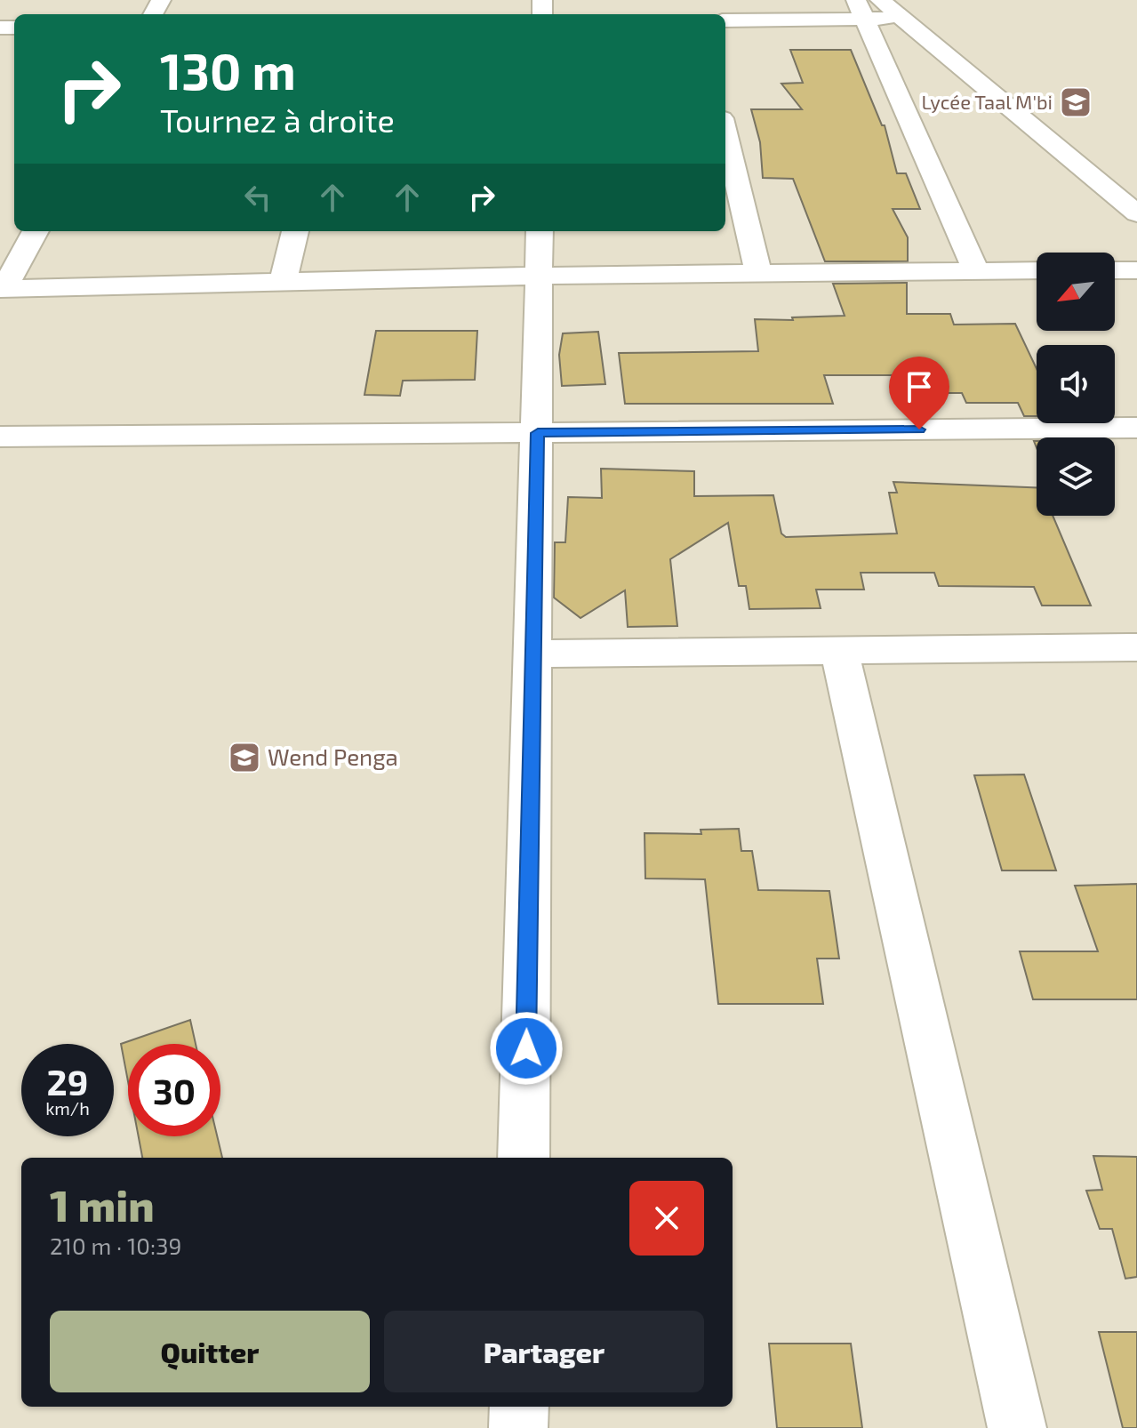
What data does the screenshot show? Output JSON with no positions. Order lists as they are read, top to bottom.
{
  "places": {
    "school or university": ["Lycée Taal M'bi", "Wend Penga"]
  },
  "north": "bottom left",
  "page": {
    "turn": ["130 m", "Tournez à droite"],
    "speed": "29 km/h",
    "limit": "30",
    "heading": ["1 min", "210 m · 10:39"],
    "buttons": ["Quitter", "Partager"]
  }
}
